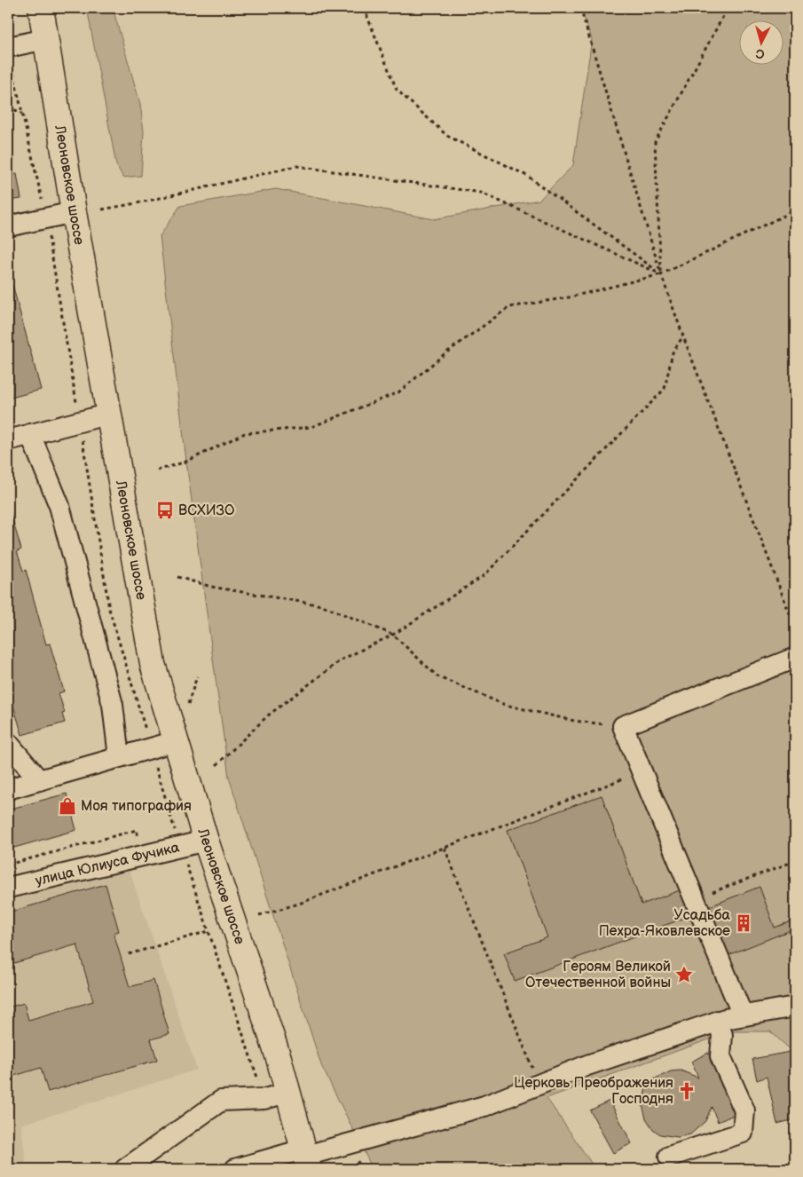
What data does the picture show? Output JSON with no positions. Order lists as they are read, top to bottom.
{
  "streets": {
    "main road": ["Леоновское шоссе"],
    "street": ["улица Юлиуса Фучика"]
  },
  "crossings": [
    ["Леоновское шоссе", "улица Юлиуса Фучика"]
  ],
  "places": {
    "bus stop": ["ВСХИЗО"],
    "shop": ["Моя типография"],
    "building": ["Усадьба Пехра-Яковлевское"],
    "place": ["Героям Великой Отечественной войны"],
    "church": ["Церковь Преображения Господня"]
  },
  "north": "bottom"
}
